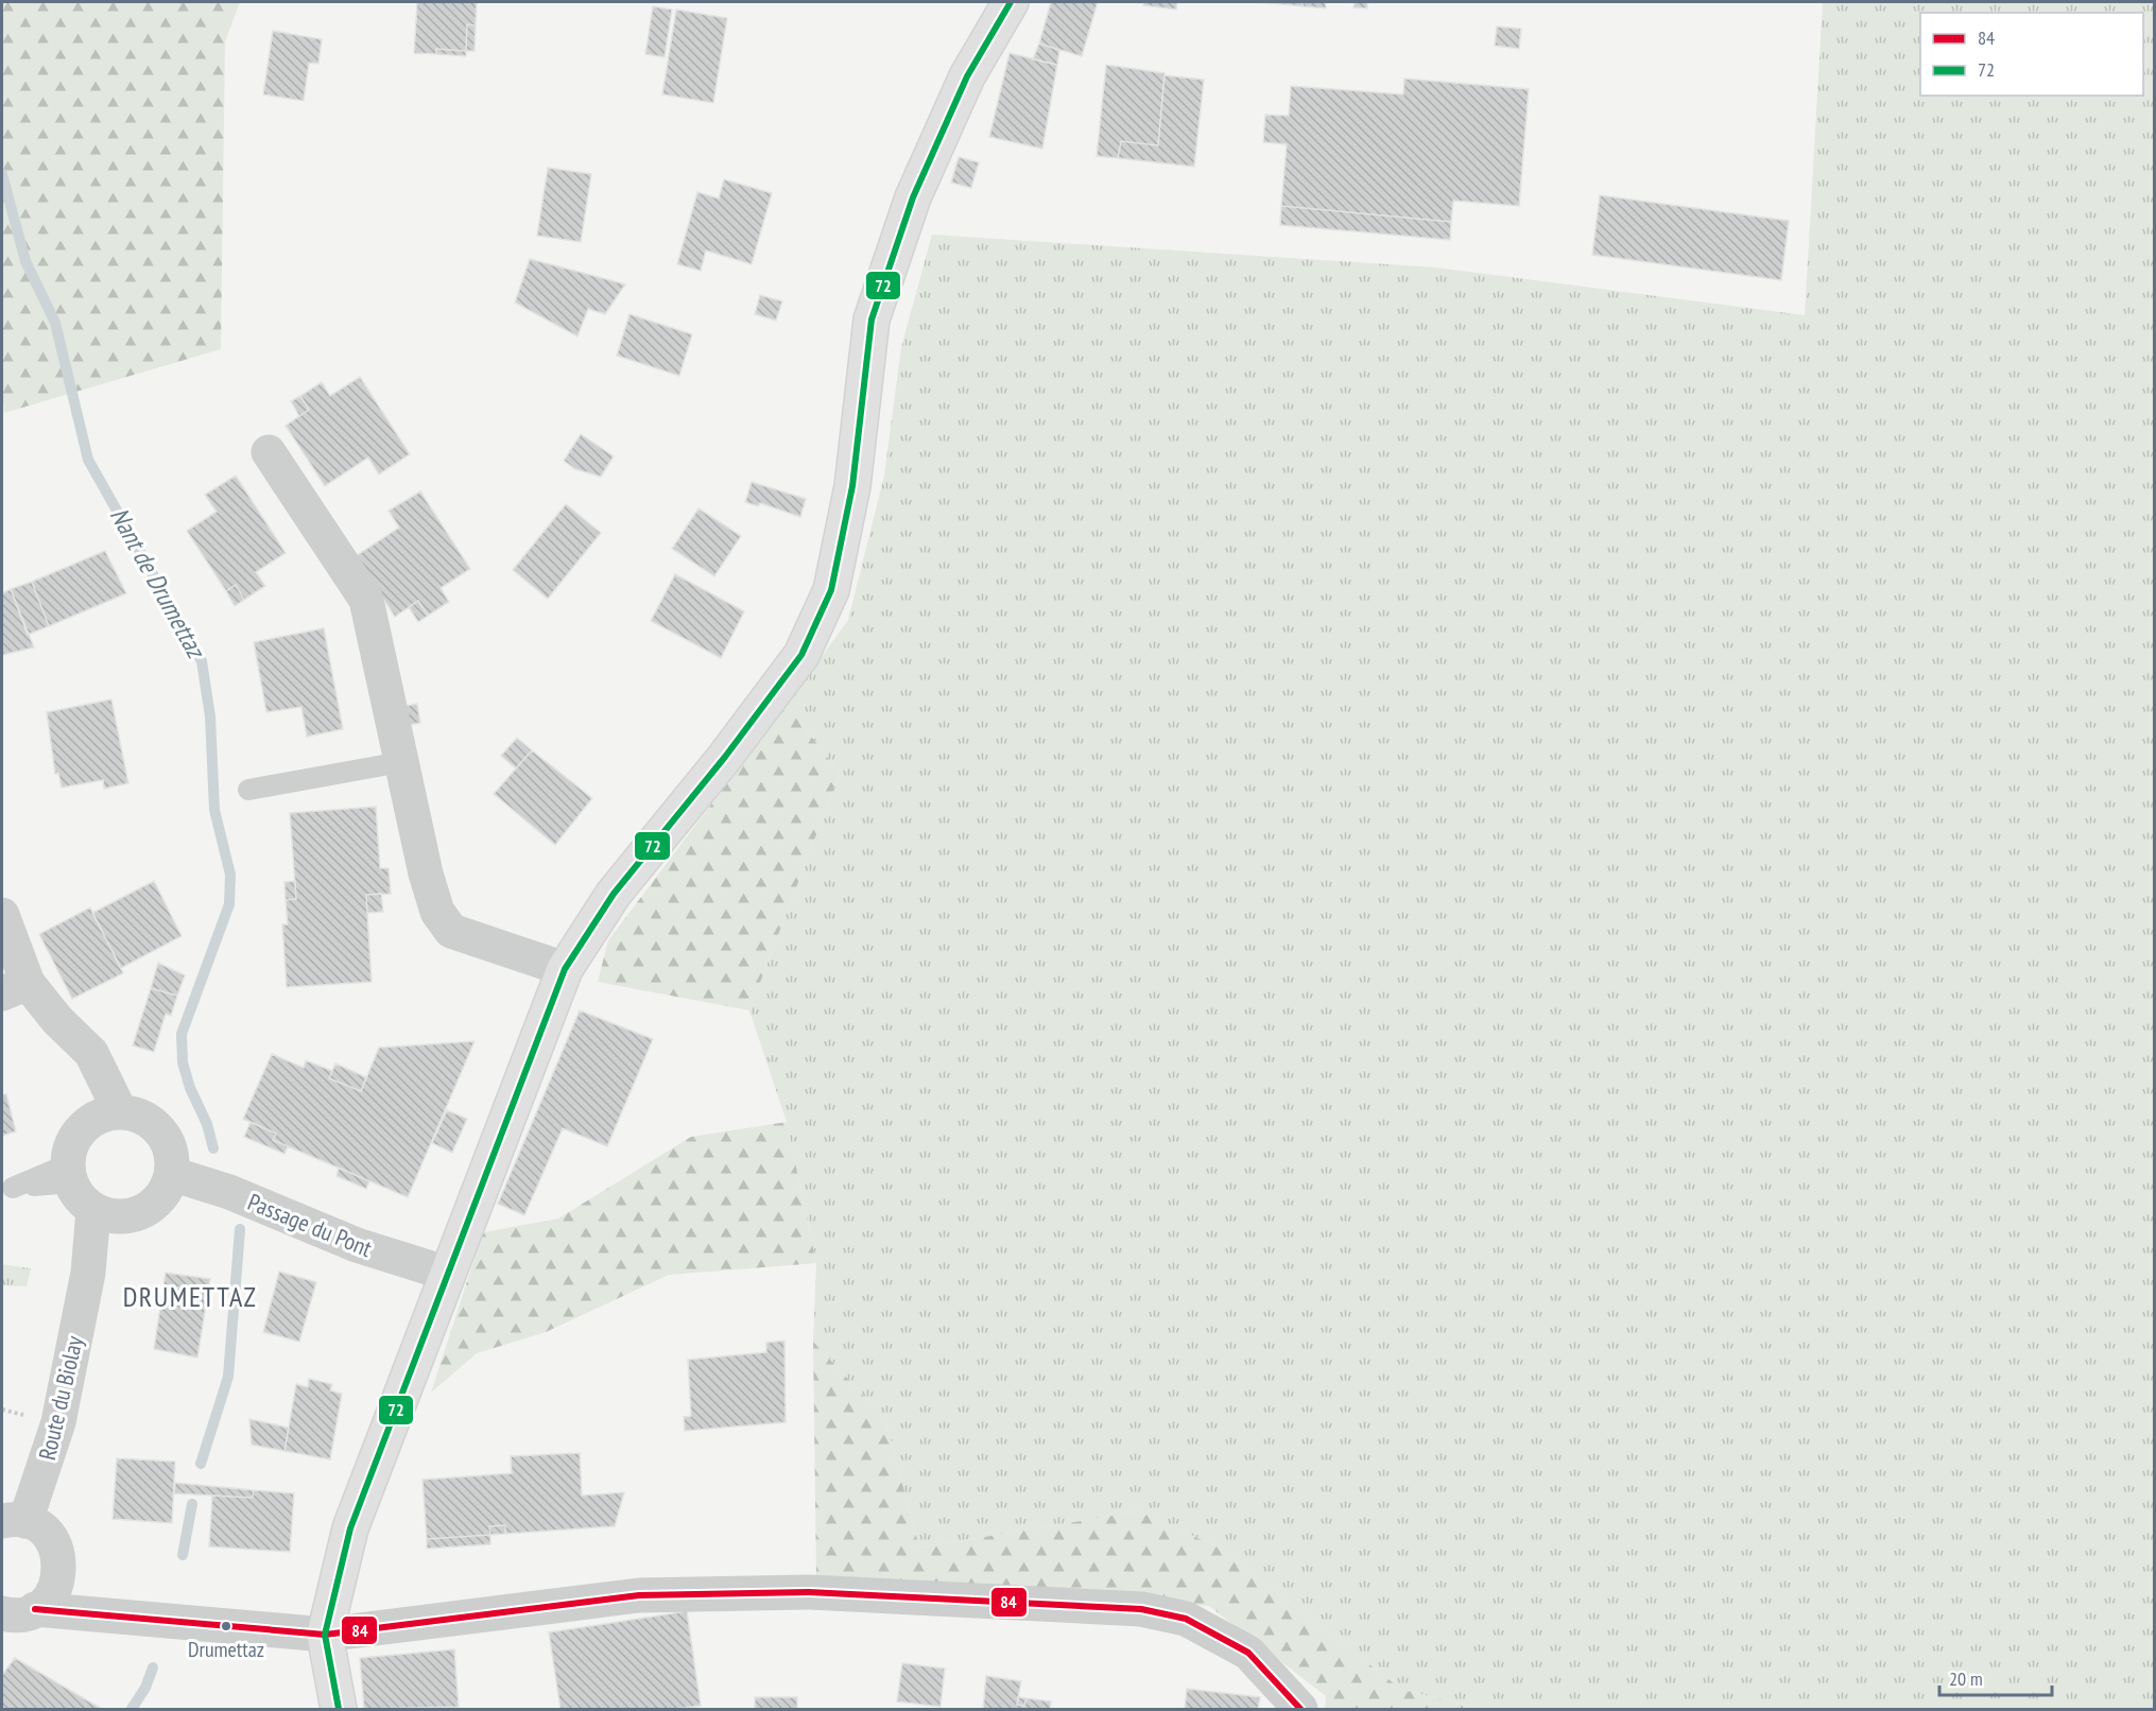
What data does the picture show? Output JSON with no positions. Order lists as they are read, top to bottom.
{
  "streets": {
    "street": ["Passage du Pont", "Route du Biolay"]
  },
  "crossings": [
    ["Passage du Pont", "Route du Biolay"]
  ],
  "districts": ["DRUMETTAZ"],
  "water": ["Nant de Drumettaz"],
  "places": ["Drumettaz"],
  "lines": ["transit line 72", "transit line 84"],
  "legend": ["84", "72"],
  "scale_bar": "20 m"
}
